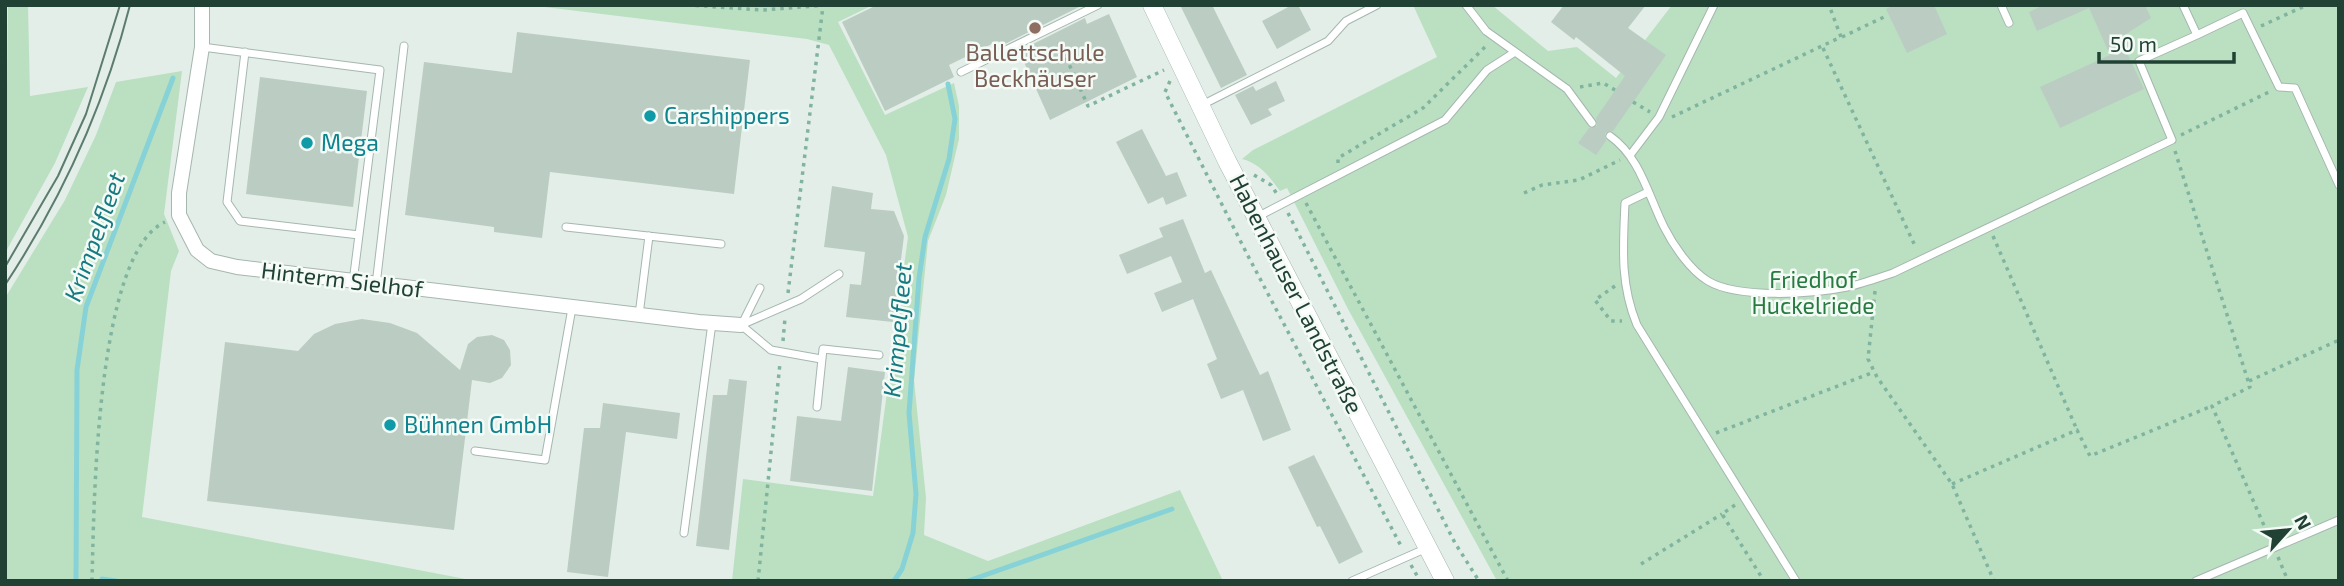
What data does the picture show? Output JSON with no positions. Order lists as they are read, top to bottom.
{
  "streets": {
    "street": ["Hinterm Sielhof", "Habenhauser Landstraße"]
  },
  "water": ["Krimpelfleet"],
  "parks": ["Friedhof Huckelriede"],
  "places": [
    "Ballettschule Beckhäuser",
    "Carshippers",
    "Mega",
    "Bühnen GmbH"
  ],
  "scale_bar": "50 m",
  "north": "top right"
}
